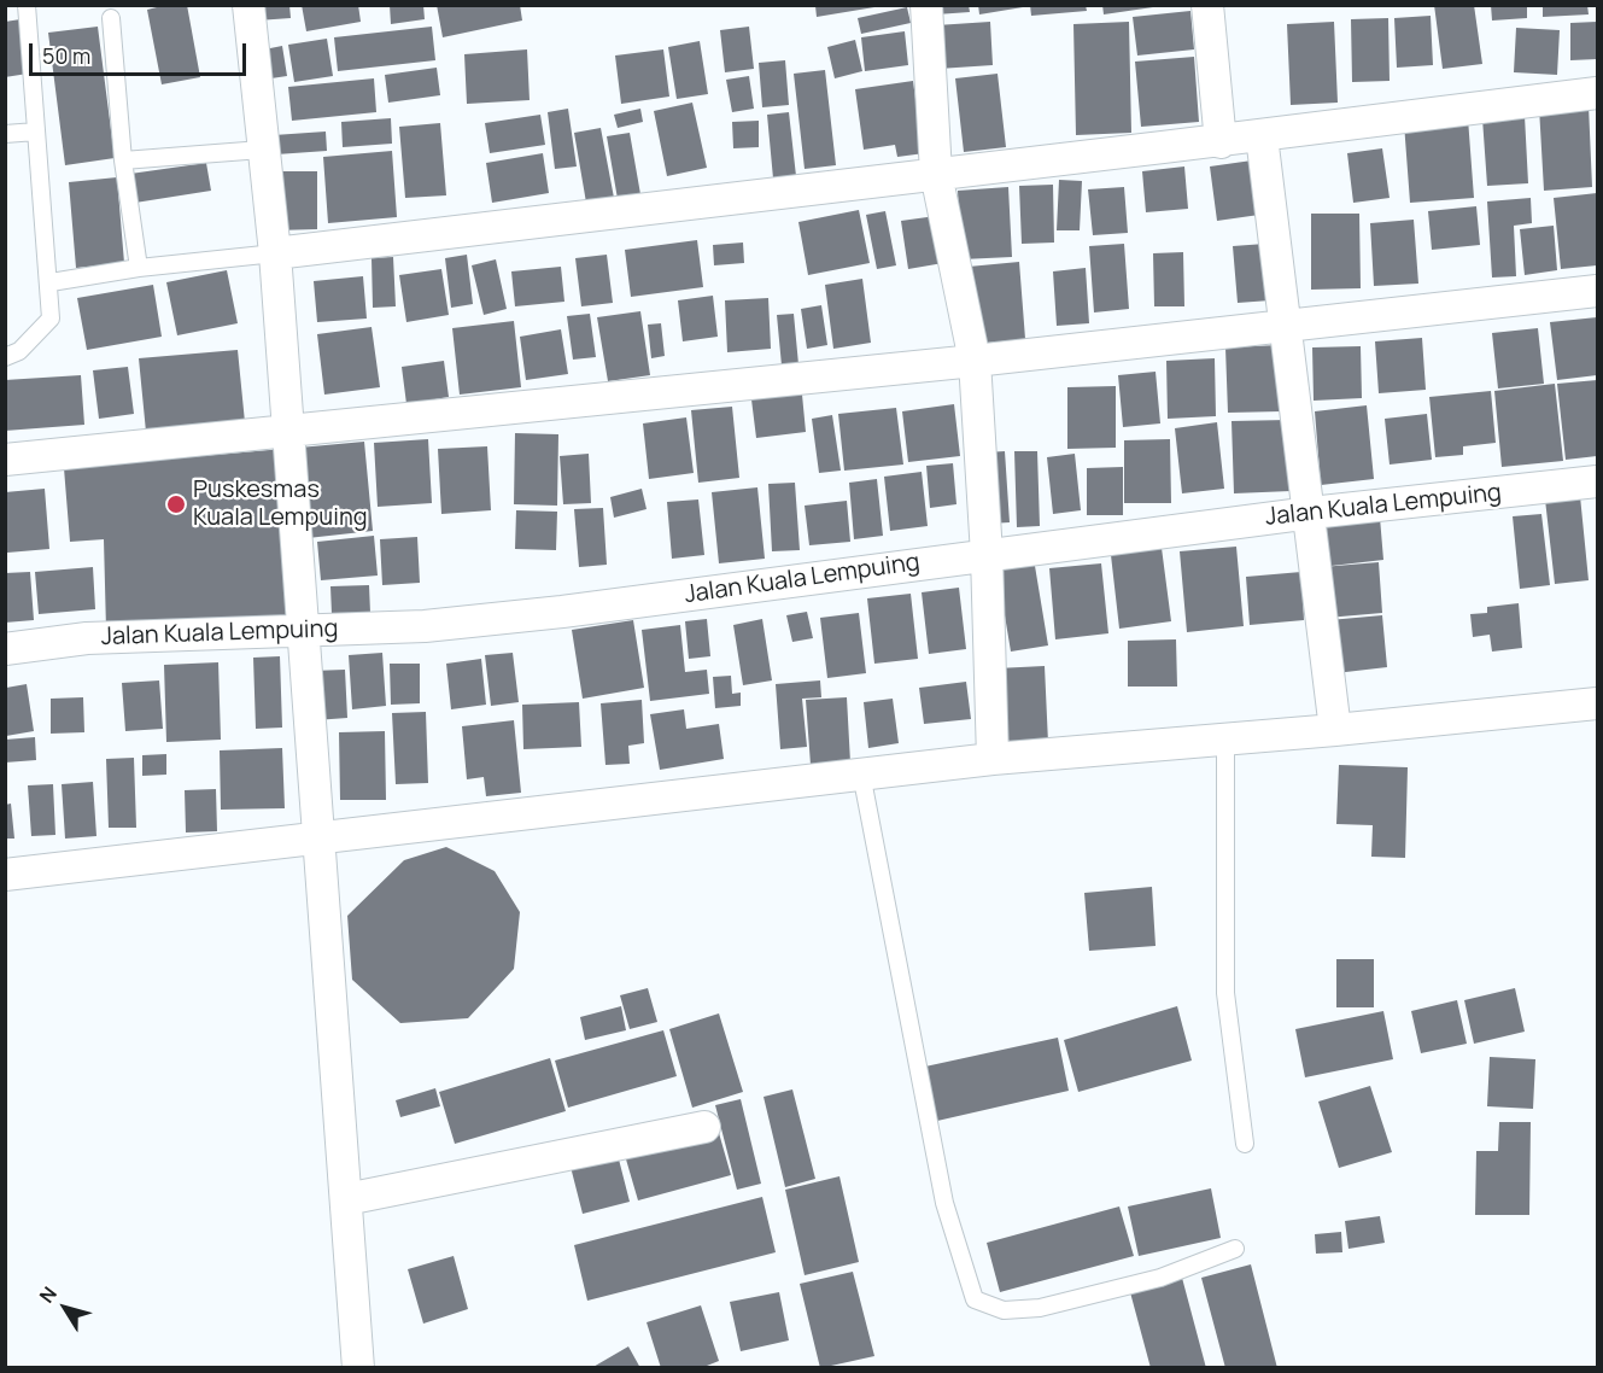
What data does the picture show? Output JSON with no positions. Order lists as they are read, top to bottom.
{
  "streets": {
    "street": ["Jalan Kuala Lempuing"]
  },
  "places": ["Puskesmas Kuala Lempuing"],
  "scale_bar": "50 m",
  "north": "top left"
}
